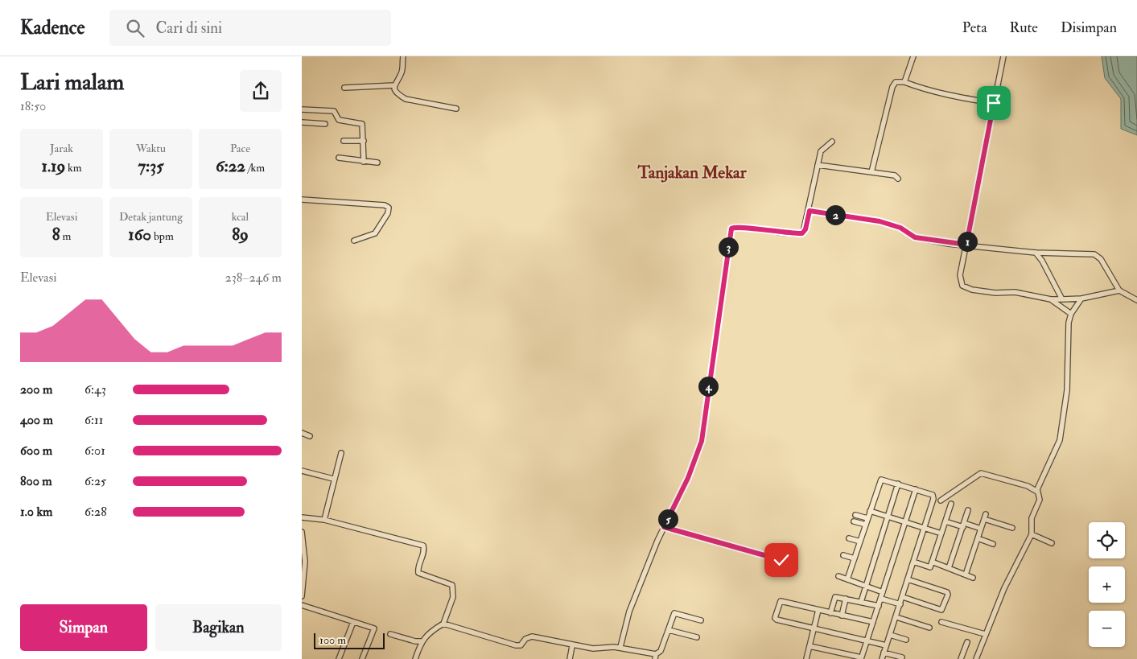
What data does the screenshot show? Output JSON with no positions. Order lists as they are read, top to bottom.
{
  "districts": ["Tanjakan Mekar"],
  "scale_bar": "100 m",
  "page": {
    "header": "Kadence",
    "search": "Cari di sini",
    "nav": ["Peta", "Rute", "Disimpan"],
    "heading": ["Lari malam", "18:50"],
    "stats": [
      ["Jarak", "1.19 km"],
      ["Waktu", "7:35"],
      ["Pace", "6:22 /km"],
      ["Elevasi", "8 m"],
      ["Detak jantung", "160 bpm"],
      ["kcal", "89"]
    ],
    "pins": [
      "2",
      "1",
      "3",
      "4",
      "5"
    ],
    "chart": ["Elevasi", "238–246 m"],
    "list": [
      {
        "name": "200 m",
        "note": "6:43"
      },
      {
        "name": "400 m",
        "note": "6:11"
      },
      {
        "name": "600 m",
        "note": "6:01"
      },
      {
        "name": "800 m",
        "note": "6:25"
      },
      {
        "name": "1.0 km",
        "note": "6:28"
      }
    ],
    "map_buttons": ["+", "−"],
    "buttons": ["Simpan", "Bagikan"],
    "scale": "100 m"
  }
}
